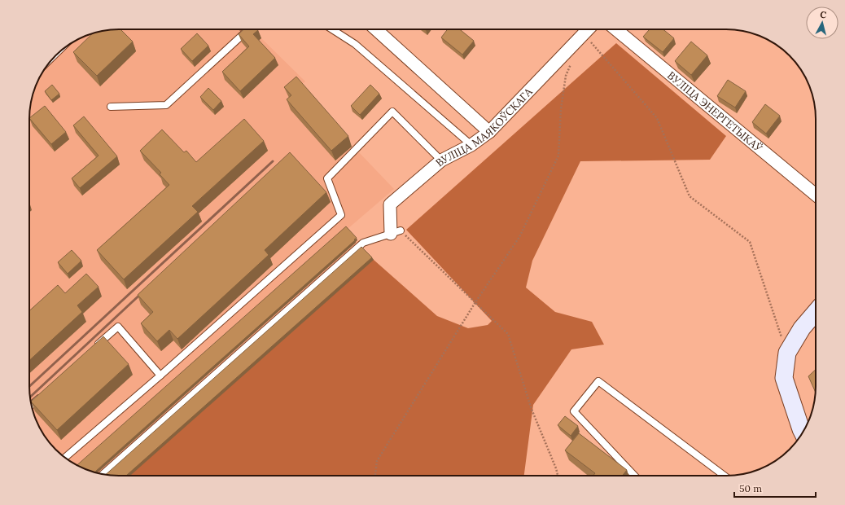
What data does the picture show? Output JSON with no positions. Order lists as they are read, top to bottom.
{
  "streets": {
    "street": ["ВУЛІЦА ЭНЕРГЕТЫКАЎ", "ВУЛІЦА МАЯКОЎСКАГА"]
  },
  "scale_bar": "50 m",
  "north": "top"
}
